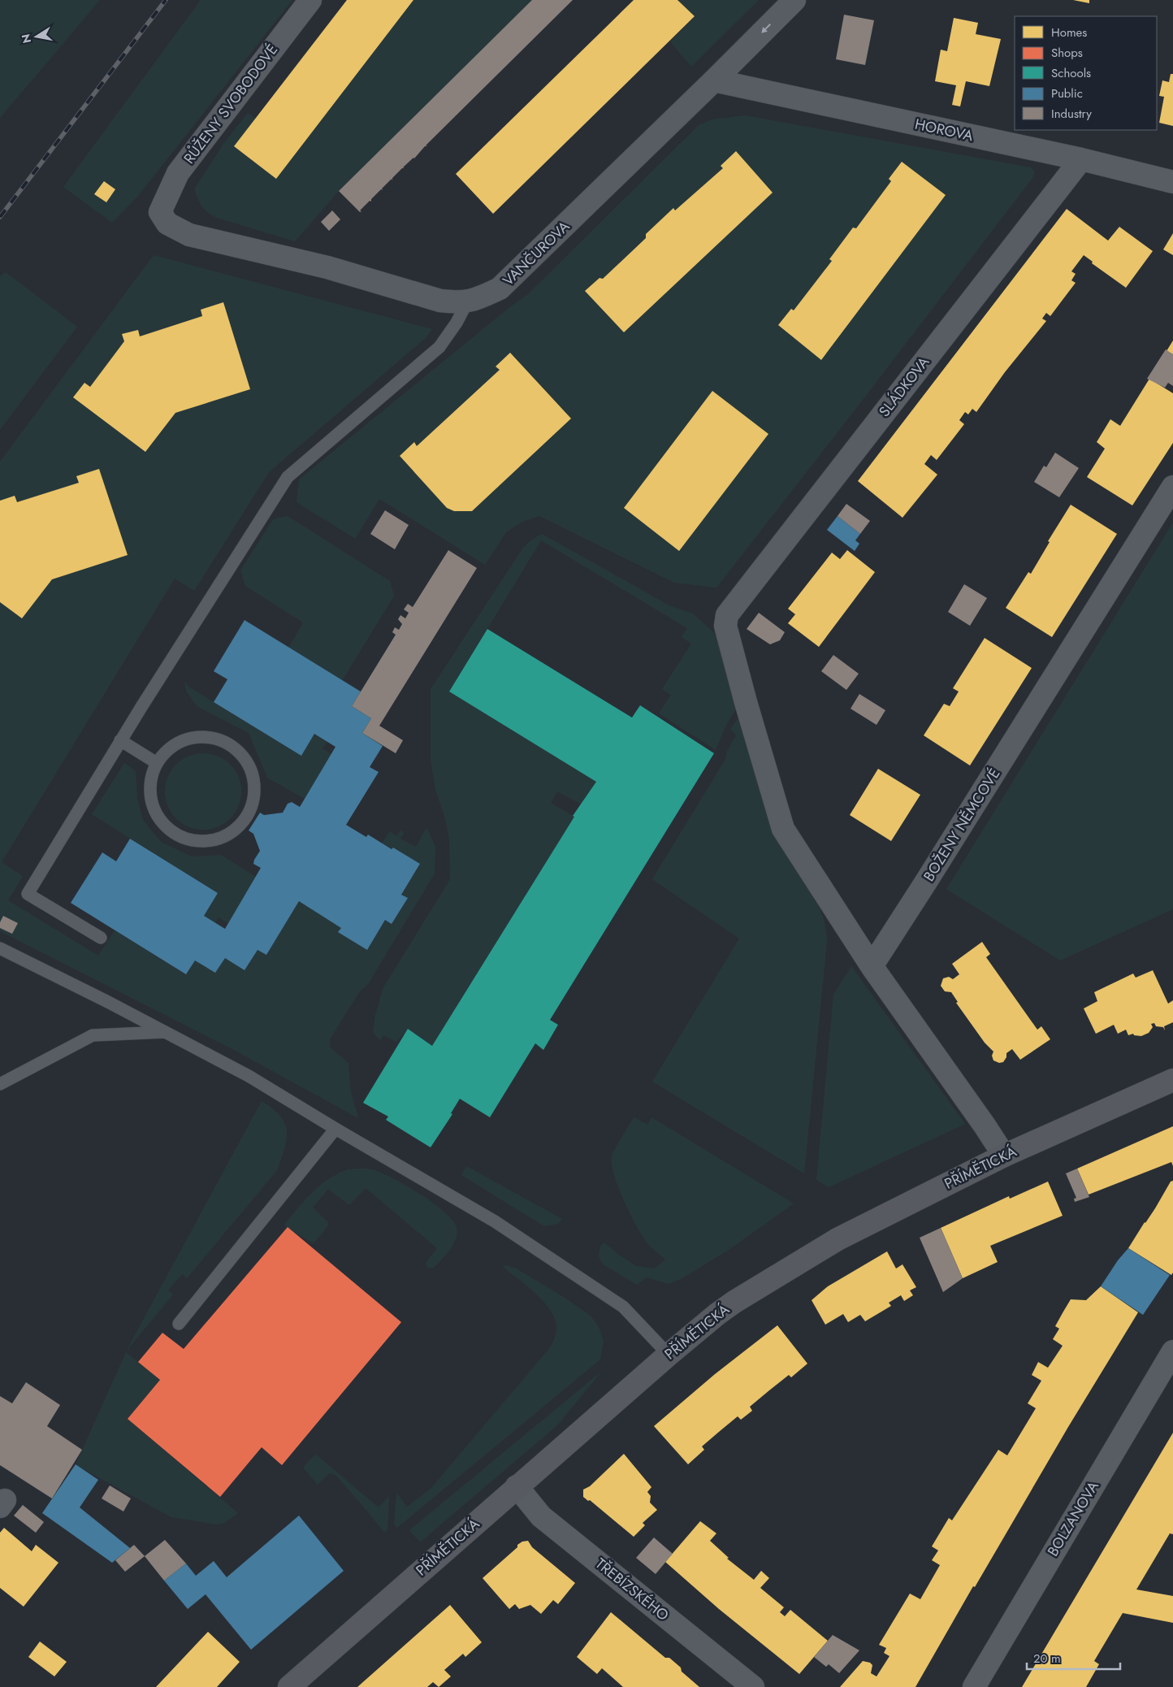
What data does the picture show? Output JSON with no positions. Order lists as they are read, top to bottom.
{
  "streets": {
    "main road": ["PŘÍMĚTICKÁ"],
    "street": [
      "RŮŽENY SVOBODOVÉ",
      "HOROVA",
      "VANČUROVA",
      "SLÁDKOVA",
      "BOŽENY NĚMCOVÉ",
      "BOLZANOVA",
      "TŘEBÍZSKÉHO"
    ]
  },
  "crossings": [
    ["RŮŽENY SVOBODOVÉ", "VANČUROVA"],
    ["HOROVA", "VANČUROVA"],
    ["HOROVA", "SLÁDKOVA"],
    ["SLÁDKOVA", "BOŽENY NĚMCOVÉ"],
    ["PŘÍMĚTICKÁ", "TŘEBÍZSKÉHO"]
  ],
  "legend": [
    "Homes",
    "Shops",
    "Schools",
    "Public",
    "Industry"
  ],
  "scale_bar": "20 m",
  "north": "left"
}
